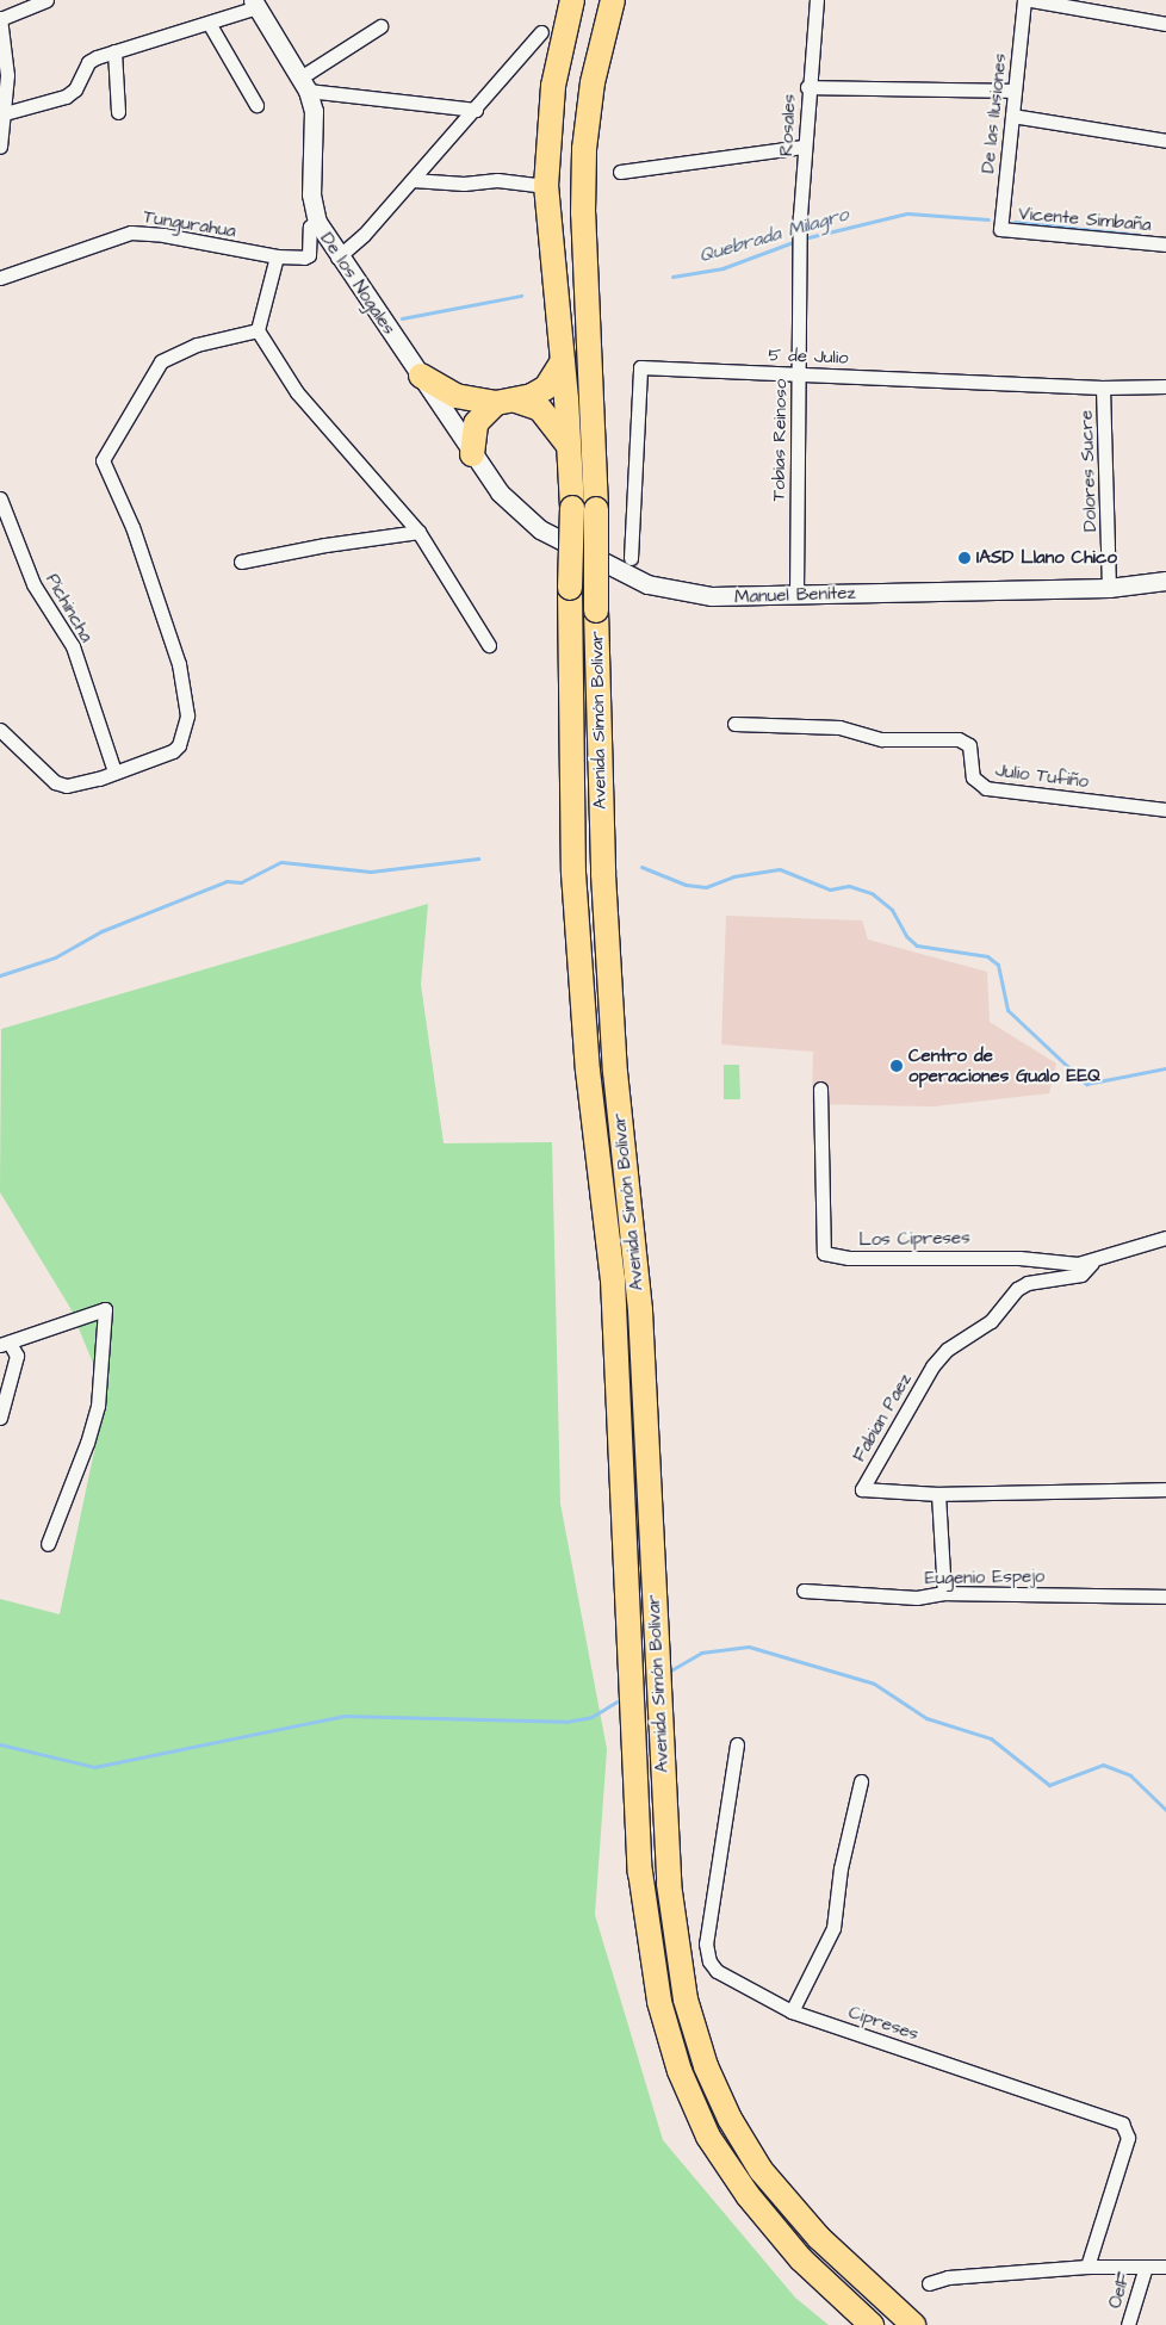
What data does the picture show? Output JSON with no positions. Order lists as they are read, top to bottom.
{
  "streets": {
    "highway": ["Avenida Simón Bolívar"],
    "street": [
      "De las Ilusiones",
      "Rosales",
      "Vicente Simbaña",
      "Tungurahua",
      "De los Nogales",
      "5 de Julio",
      "Tobias Reinoso",
      "Dolores Sucre",
      "Manuel Benítez",
      "Pichincha",
      "Julio Tufiño",
      "Los Cipreses",
      "Fabian Paez",
      "Eugenio Espejo",
      "Cipreses",
      "Oe1F"
    ]
  },
  "crossings": [
    ["De las Ilusiones", "Vicente Simbaña"],
    ["Rosales", "Tobias Reinoso"],
    ["Tungurahua", "De los Nogales"],
    ["De los Nogales", "Manuel Benítez"],
    ["5 de Julio", "Tobias Reinoso"],
    ["5 de Julio", "Dolores Sucre"],
    ["Tobias Reinoso", "Manuel Benítez"],
    ["Dolores Sucre", "Manuel Benítez"],
    ["Los Cipreses", "Fabian Paez"]
  ],
  "water": ["Quebrada Milagro"],
  "places": ["IASD Llano Chico", "Centro de operaciones Gualo EEQ"]
}
